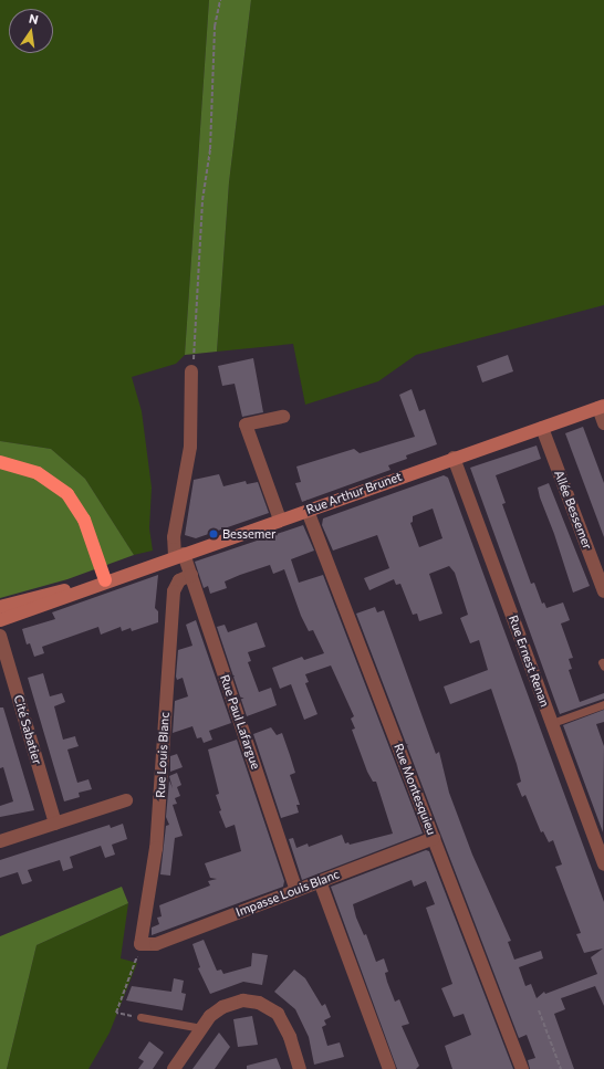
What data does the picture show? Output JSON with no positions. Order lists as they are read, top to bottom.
{
  "streets": {
    "street": [
      "Rue Arthur Brunet",
      "Allée Bessemer",
      "Rue Ernest Renan",
      "Rue Paul Lafargue",
      "Cité Sabatier",
      "Rue Louis Blanc",
      "Rue Montesquieu",
      "Impasse Louis Blanc"
    ]
  },
  "crossings": [
    ["Rue Arthur Brunet", "Allée Bessemer"],
    ["Rue Arthur Brunet", "Rue Ernest Renan"],
    ["Rue Arthur Brunet", "Rue Paul Lafargue"],
    ["Rue Arthur Brunet", "Rue Montesquieu"],
    ["Rue Paul Lafargue", "Rue Louis Blanc"],
    ["Rue Paul Lafargue", "Impasse Louis Blanc"],
    ["Rue Louis Blanc", "Impasse Louis Blanc"],
    ["Rue Montesquieu", "Impasse Louis Blanc"]
  ],
  "places": ["Bessemer"],
  "north": "top"
}
